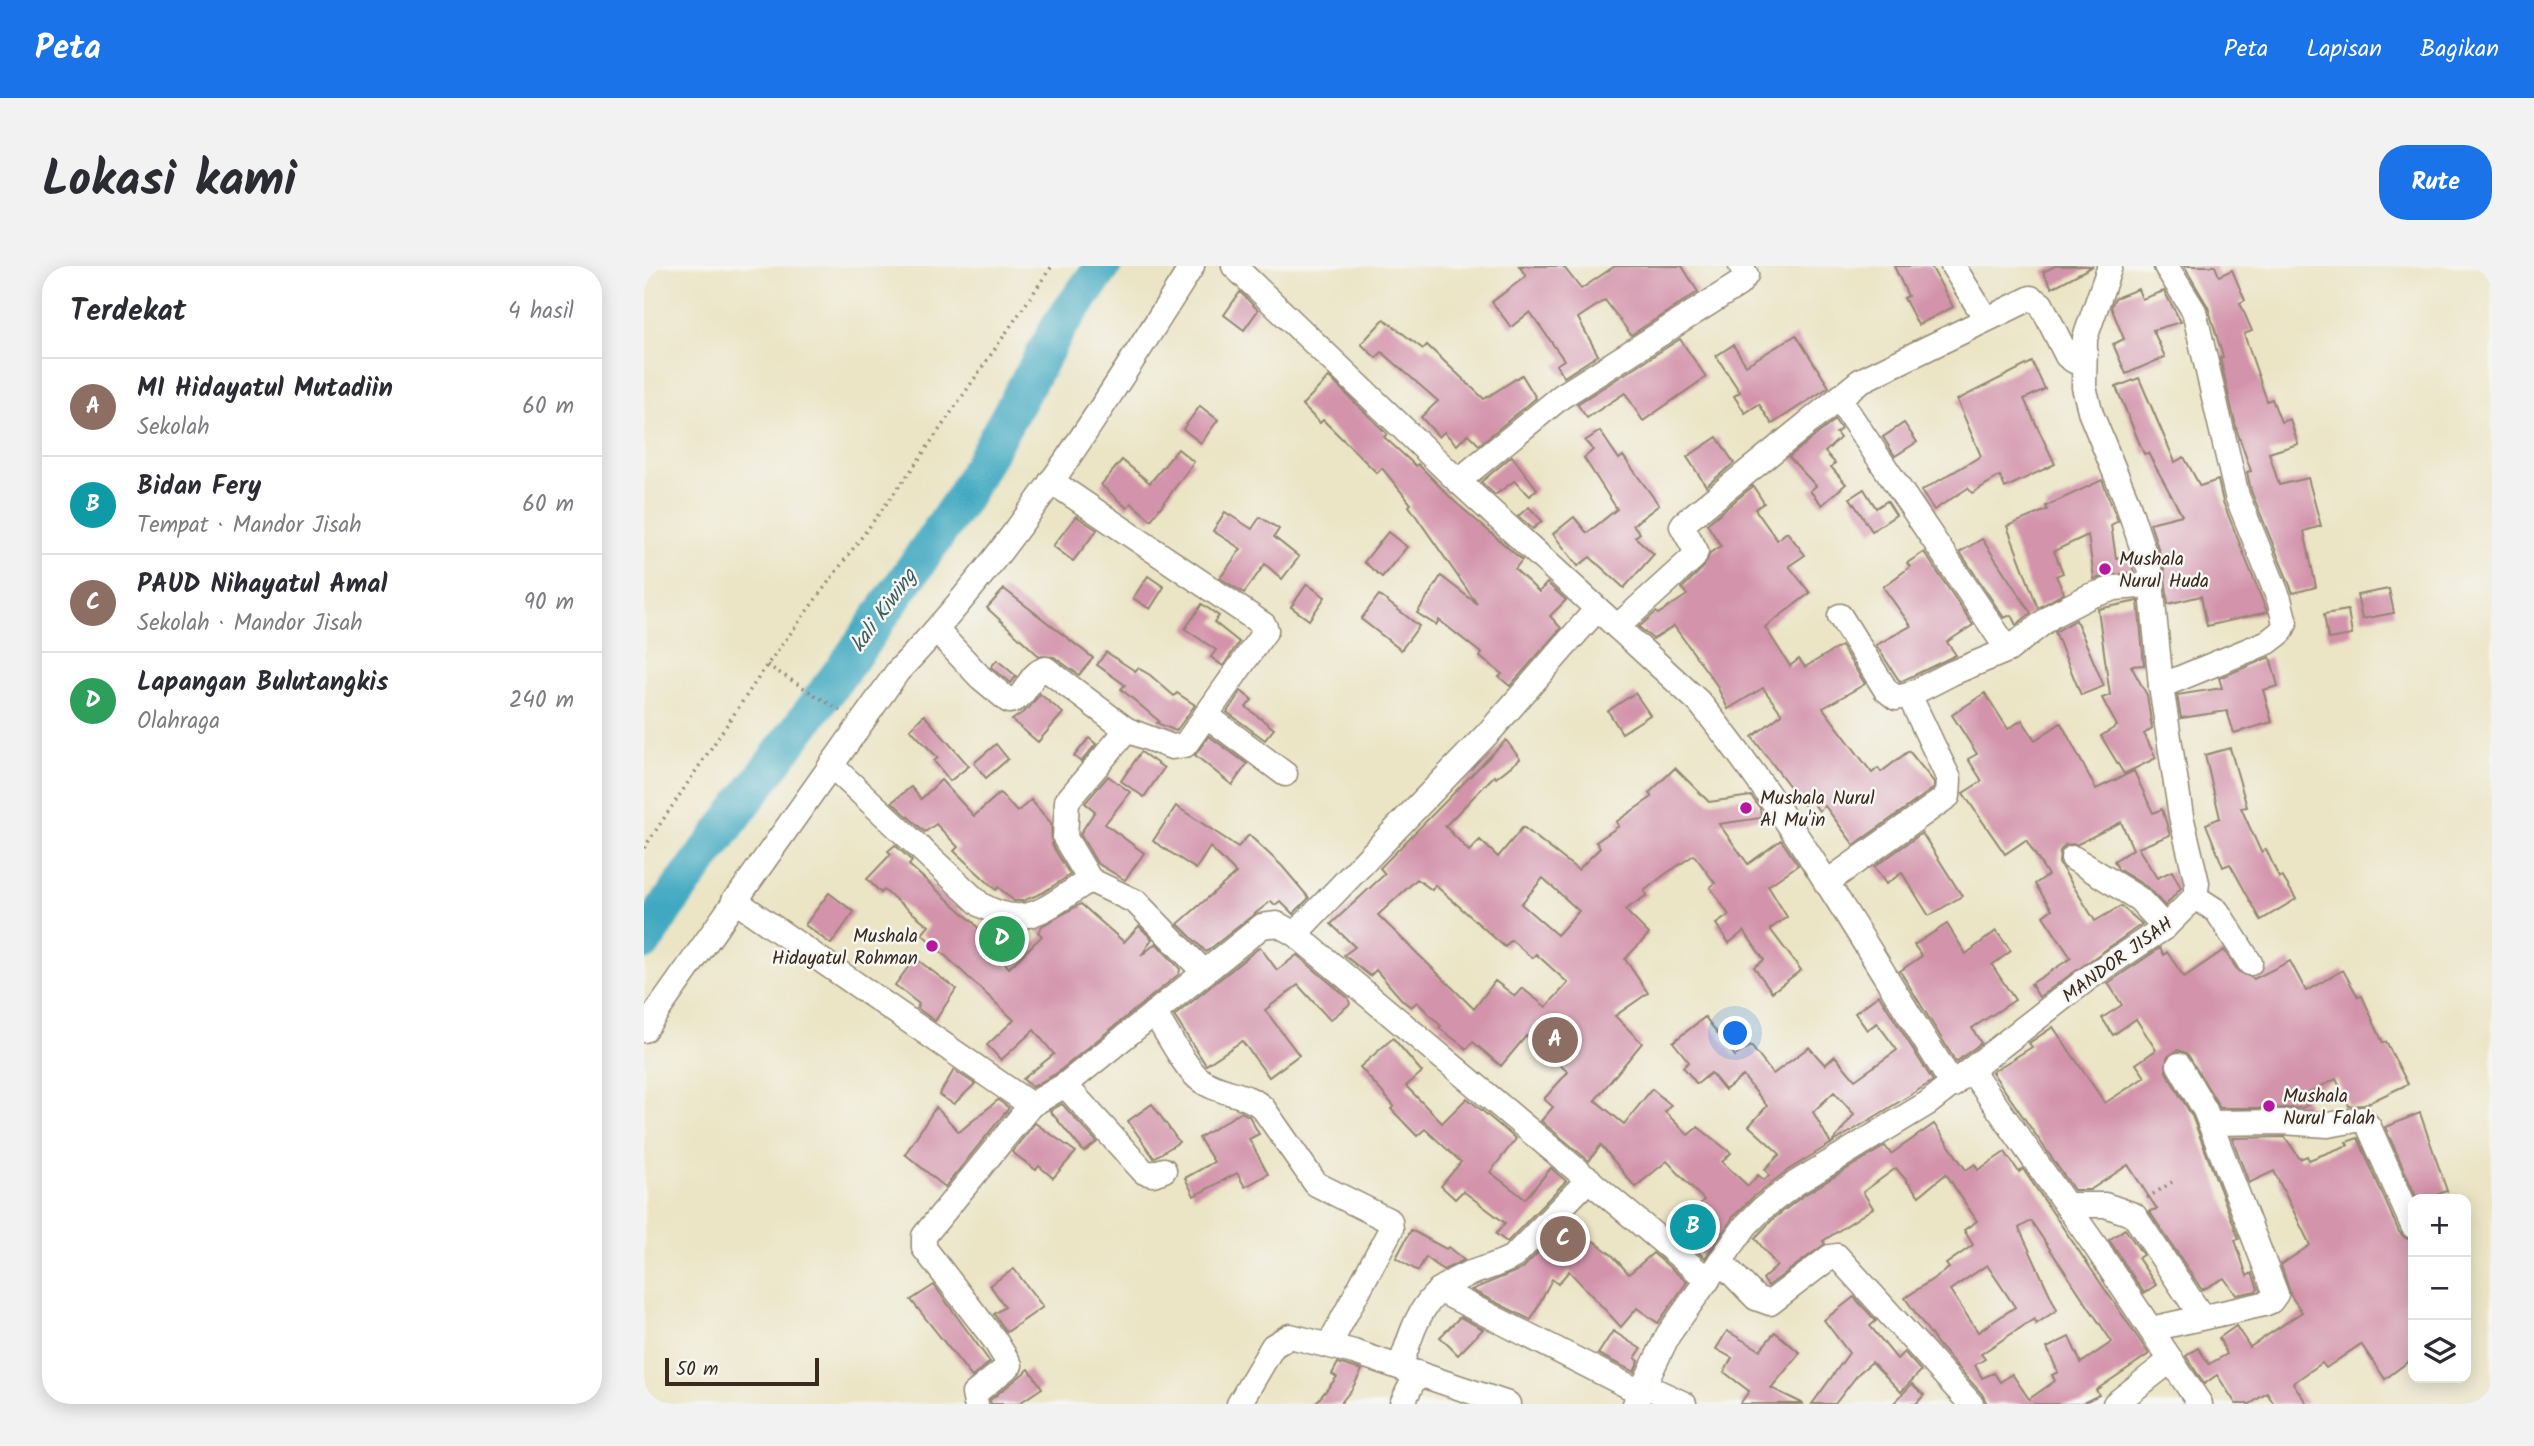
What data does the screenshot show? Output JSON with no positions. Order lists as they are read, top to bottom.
{
  "streets": {
    "street": ["MANDOR JISAH"]
  },
  "water": ["kali Kiwing"],
  "places": [
    "Mushala Nurul Huda",
    "Mushala Nurul Al Mu'in",
    "Mushala Hidayatul Rohman",
    "Mushala Nurul Falah"
  ],
  "scale_bar": "50 m",
  "page": {
    "header": "Peta",
    "nav": ["Peta", "Lapisan", "Bagikan"],
    "title": "Lokasi kami",
    "buttons": "Rute",
    "heading": ["Terdekat", "4 hasil"],
    "list": [
      {
        "mark": "A",
        "name": "MI Hidayatul Mutadiin",
        "note": "Sekolah",
        "value": "60 m"
      },
      {
        "mark": "B",
        "name": "Bidan Fery",
        "note": "Tempat · Mandor Jisah",
        "value": "60 m"
      },
      {
        "mark": "C",
        "name": "PAUD Nihayatul Amal",
        "note": "Sekolah · Mandor Jisah",
        "value": "90 m"
      },
      {
        "mark": "D",
        "name": "Lapangan Bulutangkis",
        "note": "Olahraga",
        "value": "240 m"
      }
    ],
    "pins": [
      "D",
      "A",
      "B",
      "C"
    ],
    "map_buttons": ["+", "−"],
    "scale": "50 m"
  }
}
